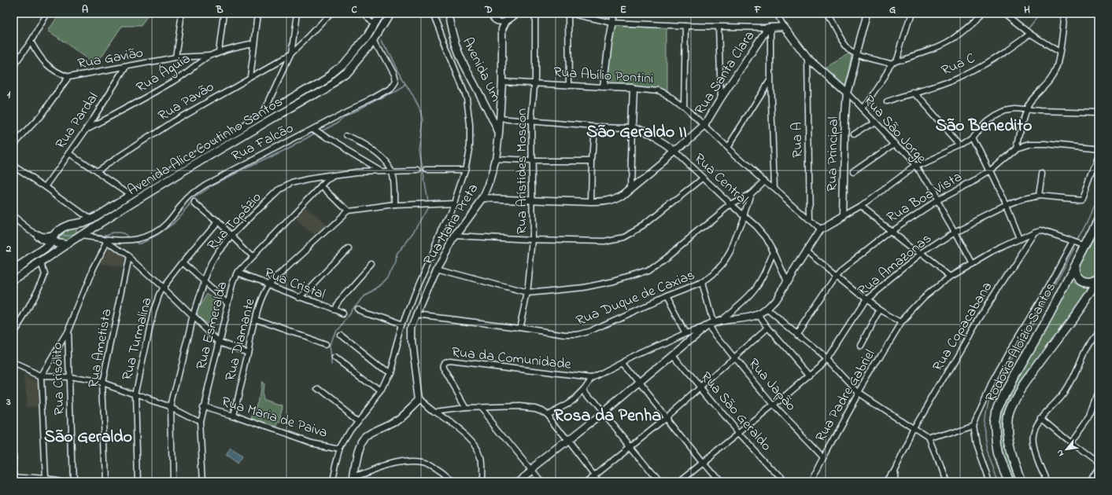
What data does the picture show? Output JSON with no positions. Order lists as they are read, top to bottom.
{
  "streets": {
    "main road": ["Avenida Alice Coutinho Santos", "Rodovia Aloízio Santos"],
    "street": [
      "Rua Gavião",
      "Rua C",
      "Avenida Um",
      "Rua Águia",
      "Rua Santa Clara",
      "Rua Abílio Pontini",
      "Rua Pavão",
      "Rua Pardal",
      "Rua São Jorge",
      "Rua A",
      "Rua Falcão",
      "Rua Principal",
      "Rua Arístides Moscon",
      "Rua Central",
      "Rua Boa Vista",
      "Rua Topázio",
      "Rua Maria Preta",
      "Rua Amazonas",
      "Rua Cristal",
      "Rua Duque de Caxias",
      "Rua Esmeralda",
      "Rua Copacabana",
      "Rua Turmalina",
      "Rua Diamante",
      "Rua Ametista",
      "Rua da Comunidade",
      "Rua Crisólito",
      "Rua Japão",
      "Rua Padre Gabriel",
      "Rua São Geraldo",
      "Rua Maria de Paiva"
    ]
  },
  "crossings": [
    ["Rua Gavião", "Rua Águia"],
    ["Rua Gavião", "Rua Pardal"],
    ["Avenida Um", "Rua Maria Preta"],
    ["Rua Águia", "Rua Pardal"],
    ["Rua Santa Clara", "Rua Abílio Pontini"],
    ["Rua Santa Clara", "Rua Arístides Moscon"],
    ["Rua Santa Clara", "Rua Central"],
    ["Rua Santa Clara", "Rua Maria Preta"],
    ["Rua Abílio Pontini", "Rua A"],
    ["Rua Abílio Pontini", "Rua Arístides Moscon"],
    ["Rua Abílio Pontini", "Rua Maria Preta"],
    ["Rua São Jorge", "Rua Principal"],
    ["Rua São Jorge", "Rua Boa Vista"],
    ["Rua São Jorge", "Rua Amazonas"],
    ["Rua São Jorge", "Rua Padre Gabriel"],
    ["Rua Falcão", "Avenida Alice Coutinho Santos"],
    ["Rua Arístides Moscon", "Rua Central"],
    ["Rua Arístides Moscon", "Rua Duque de Caxias"],
    ["Rua Central", "Rua Maria Preta"],
    ["Rua Central", "Rua Duque de Caxias"],
    ["Rua Topázio", "Rua Esmeralda"],
    ["Rua Maria Preta", "Rua Duque de Caxias"],
    ["Rua Amazonas", "Rua Japão"],
    ["Rua Amazonas", "Rua São Geraldo"],
    ["Rua Cristal", "Rua Esmeralda"],
    ["Rua Cristal", "Rua Diamante"],
    ["Rua Duque de Caxias", "Rua Japão"],
    ["Rua Esmeralda", "Rua Maria de Paiva"],
    ["Rua Copacabana", "Rua Padre Gabriel"],
    ["Rua Diamante", "Rua Maria de Paiva"],
    ["Rua Japão", "Rua Padre Gabriel"]
  ],
  "districts": [
    "São Benedito",
    "São Geraldo II",
    "Rosa da Penha",
    "São Geraldo"
  ],
  "north": "bottom left",
  "grid": {
    "columns": [
      "A",
      "B",
      "C",
      "D",
      "E",
      "F",
      "G",
      "H"
    ],
    "rows": ["1", "2", "3"]
  }
}
